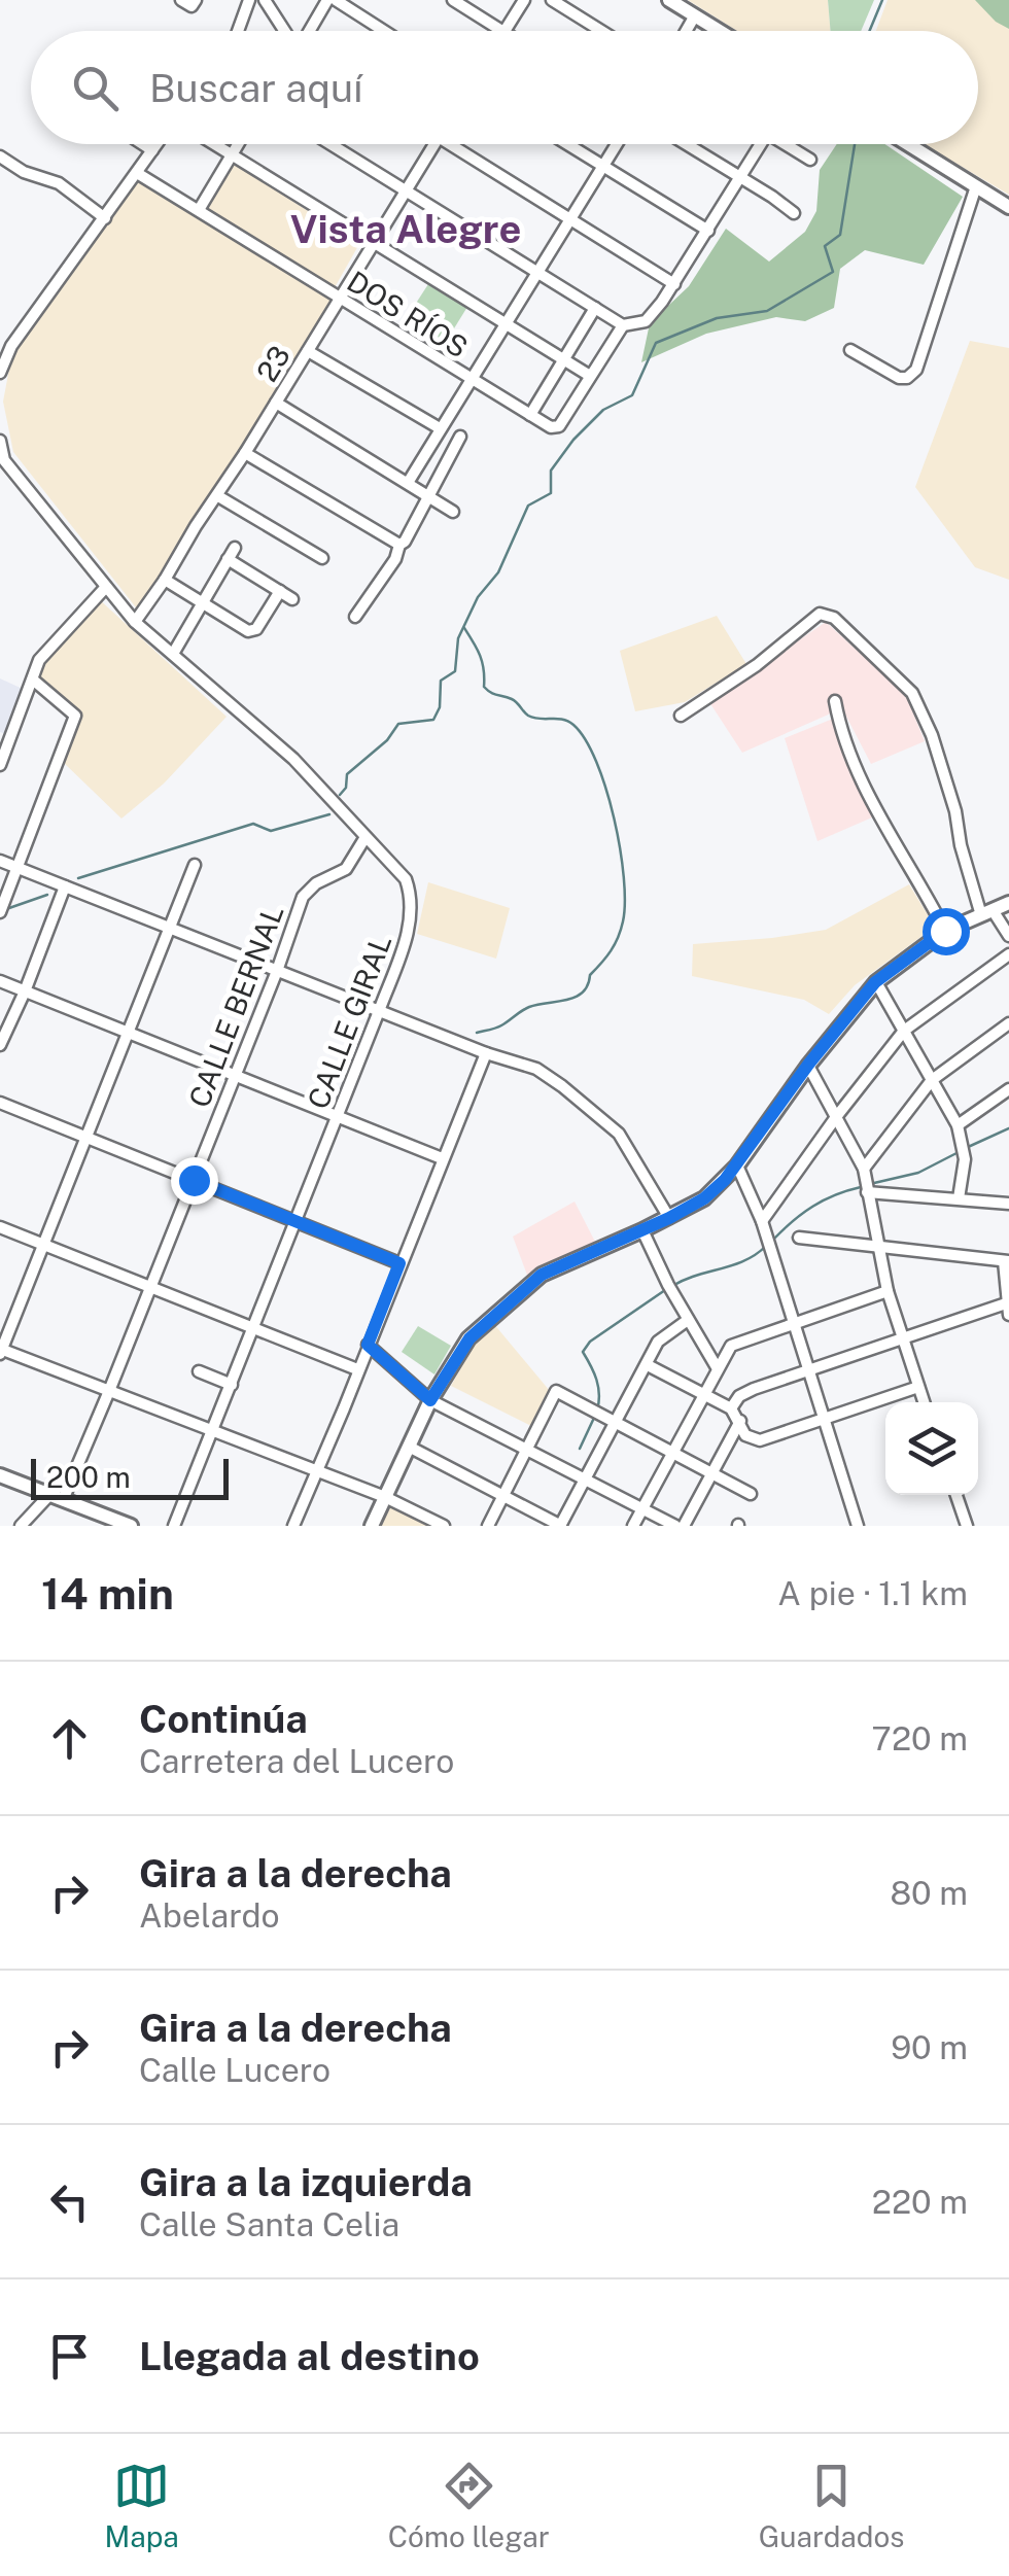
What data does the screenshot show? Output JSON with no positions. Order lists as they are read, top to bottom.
{
  "streets": {
    "street": [
      "DOS RÍOS",
      "23",
      "CALLE BERNAL",
      "CALLE GIRAL"
    ]
  },
  "crossings": [
    ["DOS RÍOS", "23"],
    ["23", "CALLE GIRAL"],
    ["CALLE BERNAL", "CALLE GIRAL"]
  ],
  "districts": ["Vista Alegre"],
  "scale_bar": "200 m",
  "page": {
    "search": "Buscar aquí",
    "scale": "200 m",
    "heading": ["14 min", "A pie · 1.1 km"],
    "list": [
      ["Continúa", "Carretera del Lucero", "720 m"],
      ["Gira a la derecha", "Abelardo", "80 m"],
      ["Gira a la derecha", "Calle Lucero", "90 m"],
      ["Gira a la izquierda", "Calle Santa Celia", "220 m"],
      "Llegada al destino"
    ],
    "nav": ["Mapa", "Cómo llegar", "Guardados"]
  }
}
